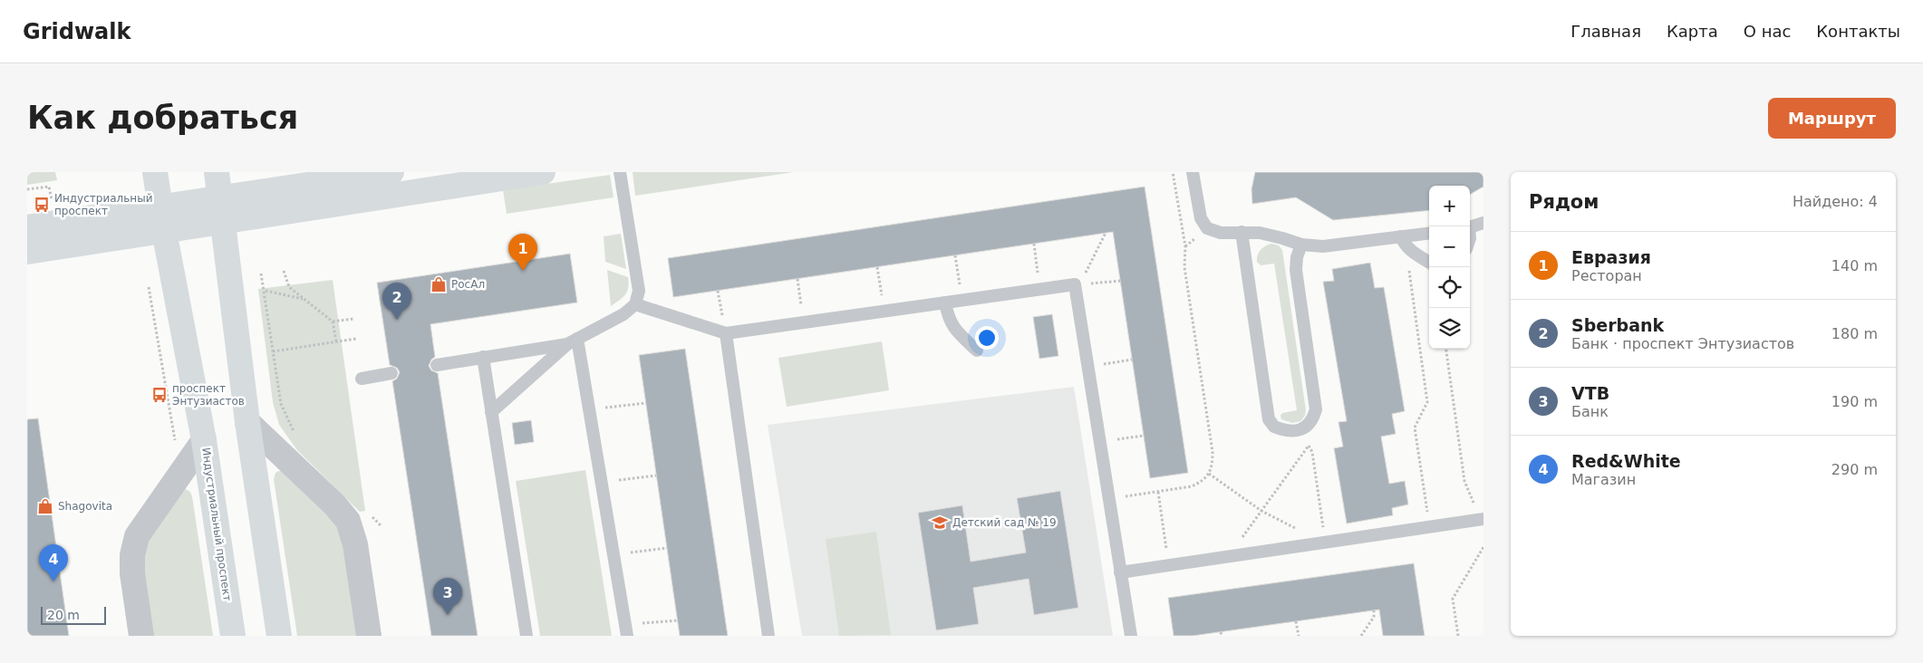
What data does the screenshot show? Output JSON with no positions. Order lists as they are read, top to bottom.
{
  "streets": {
    "main road": ["Индустриальный проспект"]
  },
  "places": {
    "bus stop": ["Индустриальный проспект", "проспект Энтузиастов"],
    "shop": ["РосАл", "Shagovita"],
    "school or university": ["Детский сад № 19"]
  },
  "scale_bar": "20 m",
  "page": {
    "header": "Gridwalk",
    "nav": [
      "Главная",
      "Карта",
      "О нас",
      "Контакты"
    ],
    "buttons": "Маршрут",
    "title": "Как добраться",
    "heading": ["Рядом", "Найдено: 4"],
    "map_buttons": ["+", "−"],
    "list": [
      {
        "mark": "1",
        "name": "Евразия",
        "note": "Ресторан",
        "value": "140 m"
      },
      {
        "mark": "2",
        "name": "Sberbank",
        "note": "Банк · проспект Энтузиастов",
        "value": "180 m"
      },
      {
        "mark": "3",
        "name": "VTB",
        "note": "Банк",
        "value": "190 m"
      },
      {
        "mark": "4",
        "name": "Red&White",
        "note": "Магазин",
        "value": "290 m"
      }
    ],
    "pins": [
      "1",
      "2",
      "4",
      "3"
    ],
    "scale": "20 m"
  }
}
